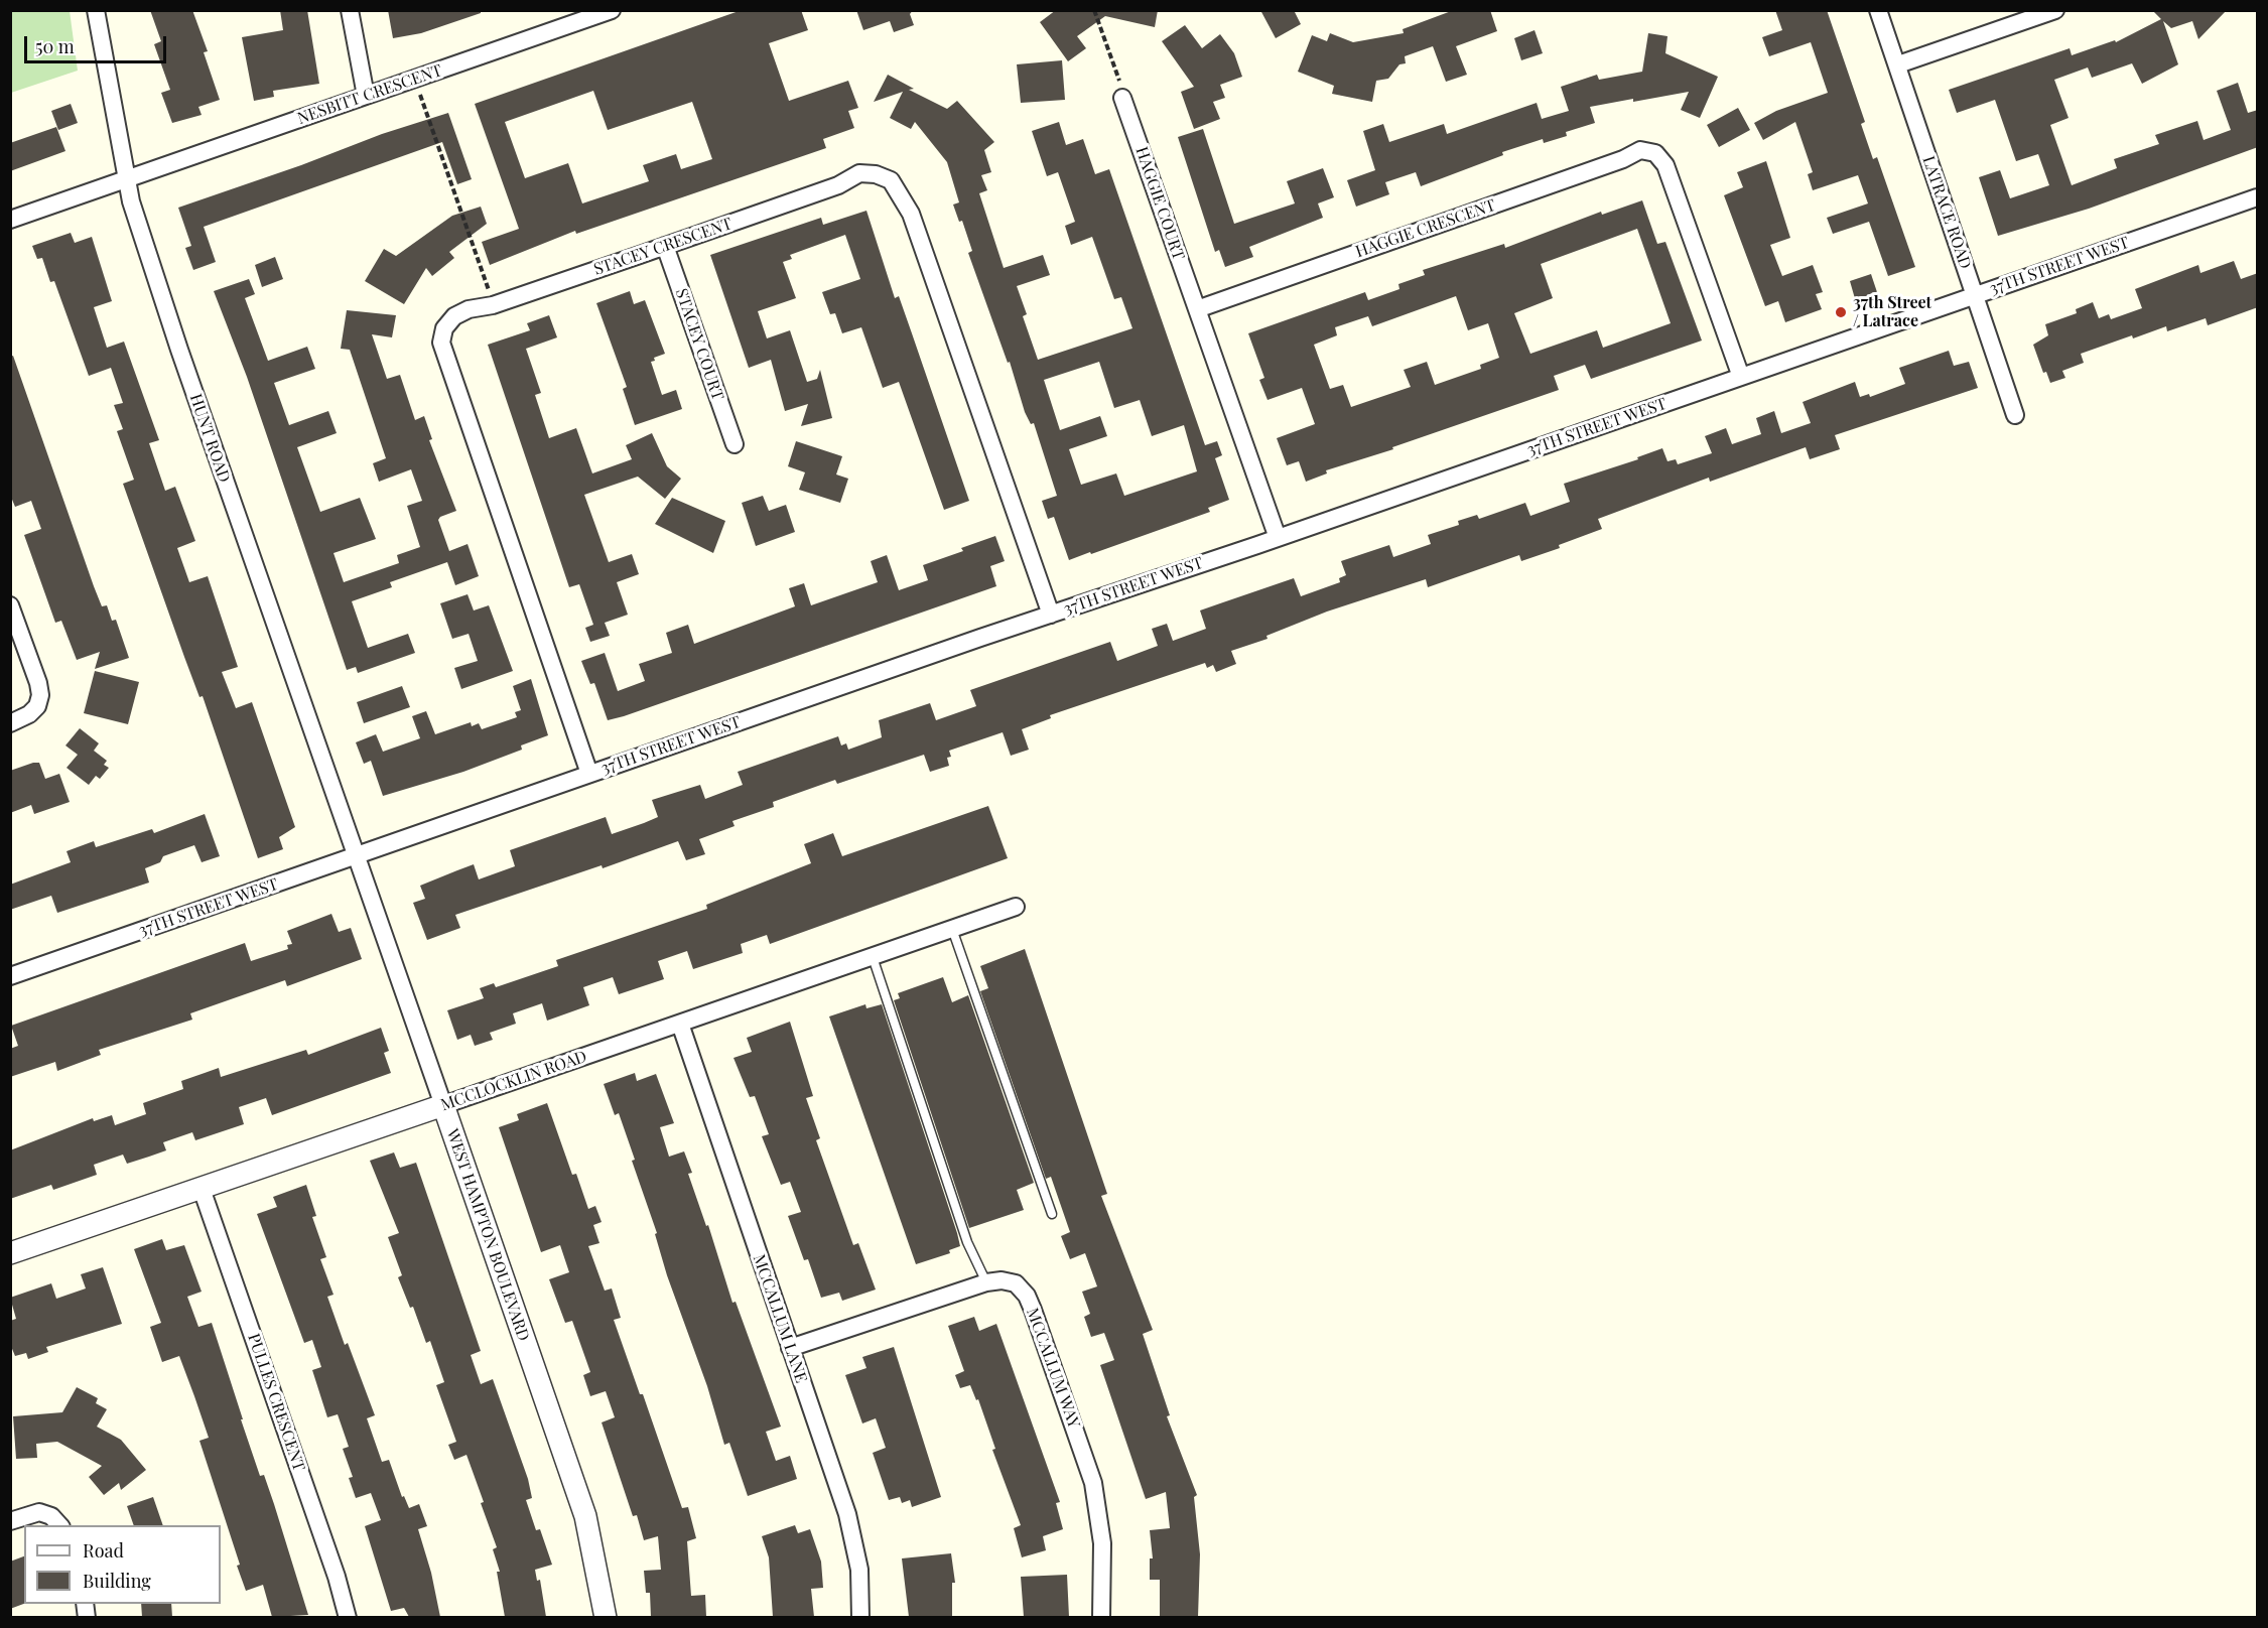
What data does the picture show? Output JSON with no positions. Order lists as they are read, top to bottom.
{
  "streets": {
    "street": [
      "NESBITT CRESCENT",
      "HAGGIE COURT",
      "LATRACE ROAD",
      "HAGGIE CRESCENT",
      "STACEY CRESCENT",
      "37TH STREET WEST",
      "STACEY COURT",
      "HUNT ROAD",
      "MCCLOCKLIN ROAD",
      "WEST HAMPTON BOULEVARD",
      "MCCALLUM LANE",
      "MCCALLUM WAY",
      "PULLES CRESCENT"
    ]
  },
  "crossings": [
    ["NESBITT CRESCENT", "HUNT ROAD"],
    ["HAGGIE COURT", "HAGGIE CRESCENT"],
    ["LATRACE ROAD", "37TH STREET WEST"],
    ["HAGGIE CRESCENT", "37TH STREET WEST"],
    ["STACEY CRESCENT", "37TH STREET WEST"],
    ["STACEY CRESCENT", "STACEY COURT"],
    ["37TH STREET WEST", "HUNT ROAD"],
    ["37TH STREET WEST", "WEST HAMPTON BOULEVARD"],
    ["HUNT ROAD", "WEST HAMPTON BOULEVARD"],
    ["MCCLOCKLIN ROAD", "WEST HAMPTON BOULEVARD"],
    ["MCCLOCKLIN ROAD", "MCCALLUM LANE"],
    ["MCCLOCKLIN ROAD", "PULLES CRESCENT"],
    ["MCCALLUM LANE", "MCCALLUM WAY"]
  ],
  "places": ["37th Street / Latrace"],
  "legend": ["Road", "Building"],
  "scale_bar": "50 m"
}
